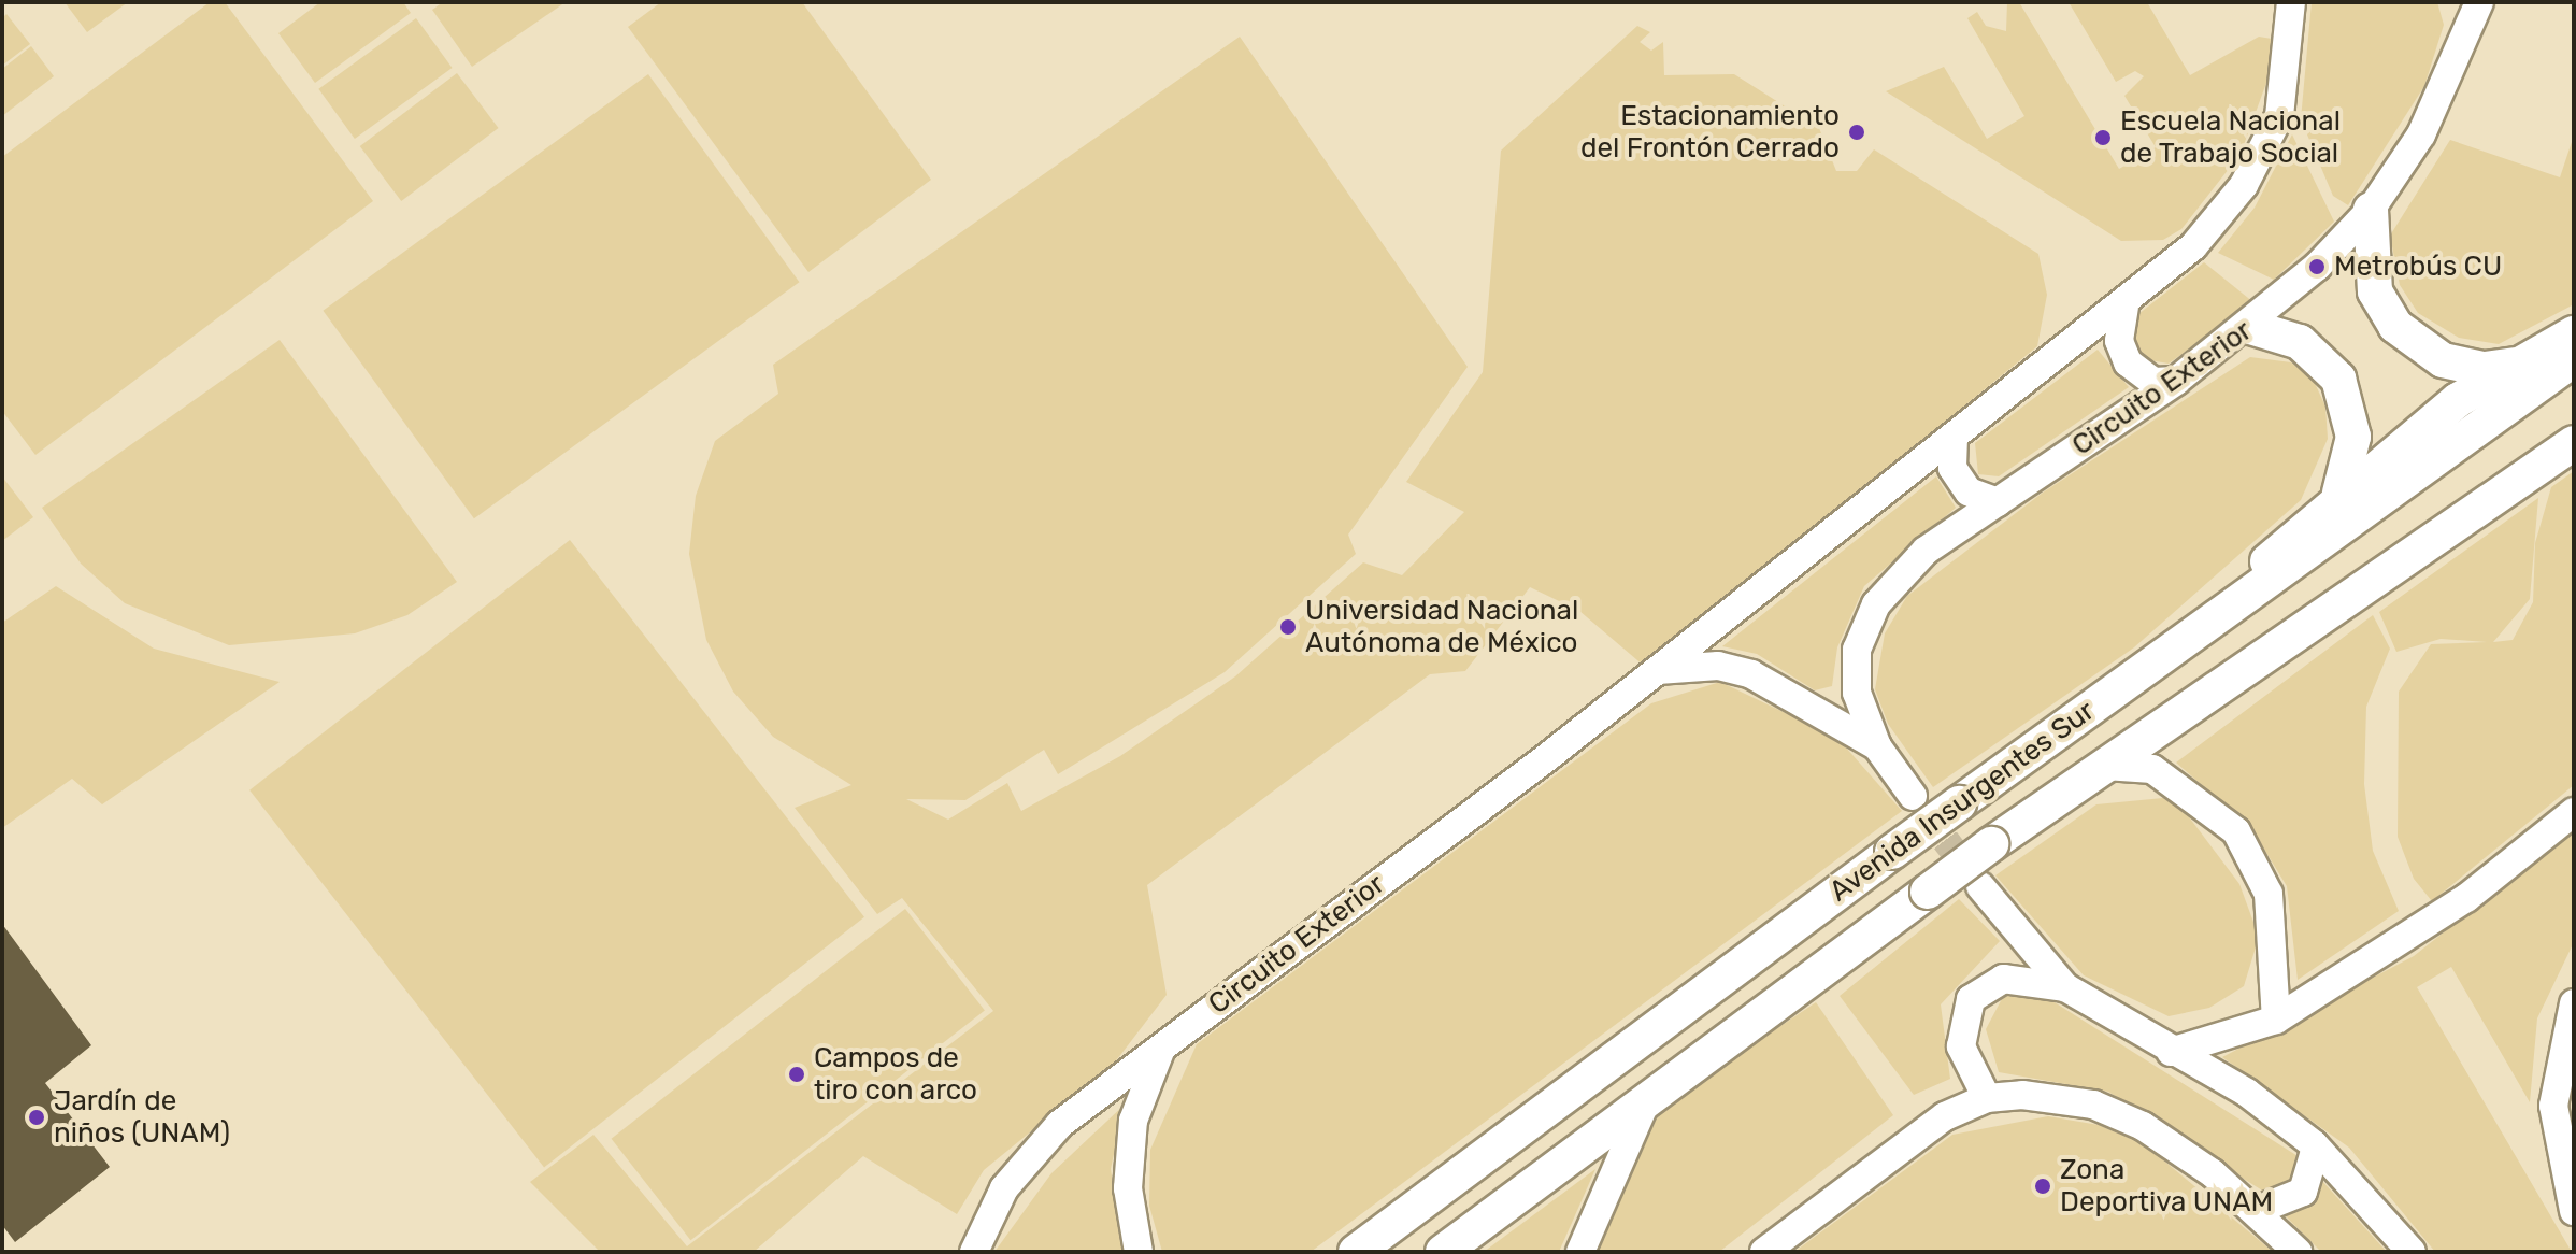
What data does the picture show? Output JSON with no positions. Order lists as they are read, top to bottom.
{
  "streets": {
    "main road": ["Avenida Insurgentes Sur"],
    "street": ["Circuito Exterior"]
  },
  "places": [
    "Estacionamiento del Frontón Cerrado",
    "Escuela Nacional de Trabajo Social",
    "Metrobús CU",
    "Universidad Nacional Autónoma de México",
    "Campos de tiro con arco",
    "Jardín de niños (UNAM)",
    "Zona Deportiva UNAM"
  ]
}
